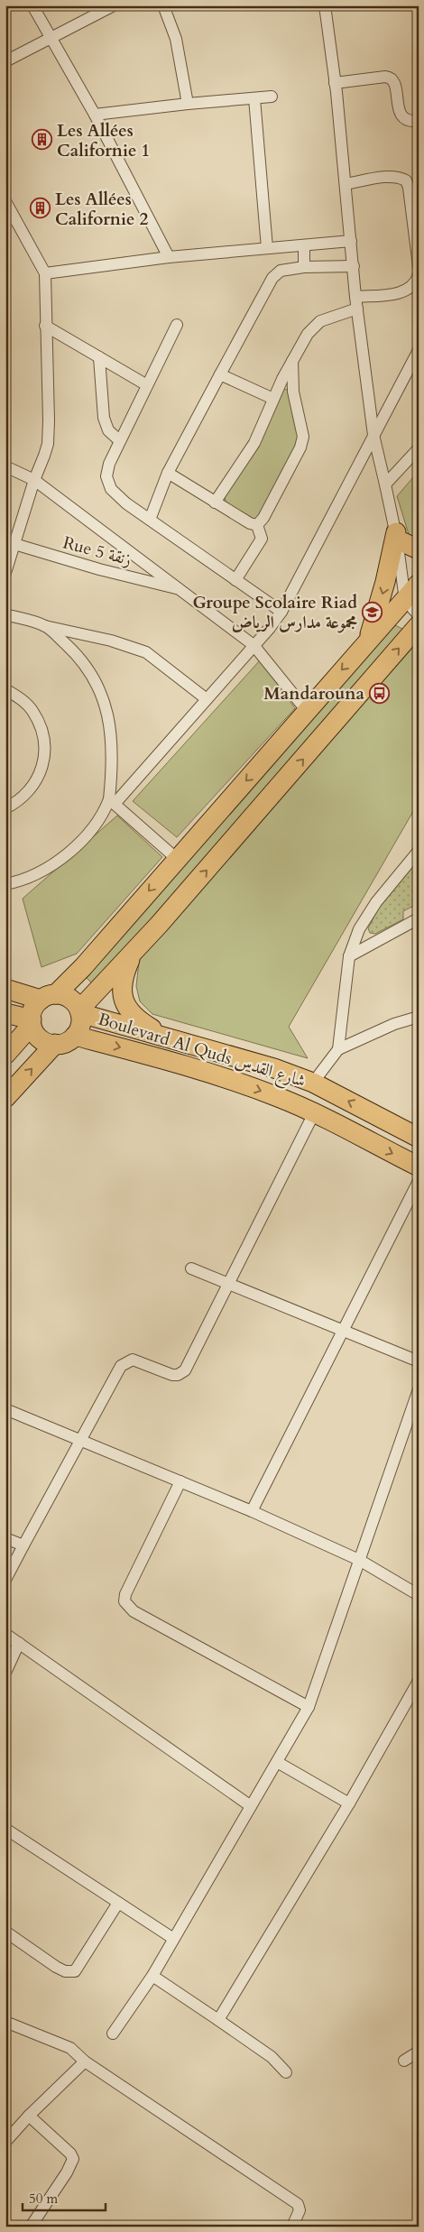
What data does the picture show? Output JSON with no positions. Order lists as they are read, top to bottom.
{
  "streets": {
    "main road": ["Boulevard Al Quds شارع القدس"],
    "street": ["Rue 5 زنقة"]
  },
  "places": {
    "building": ["Les Allées Californie 1", "Les Allées Californie 2"],
    "school or university": ["Groupe Scolaire Riad مجموعة مدارس الرياض"],
    "bus stop": ["Mandarouna"]
  },
  "scale_bar": "50 m"
}
